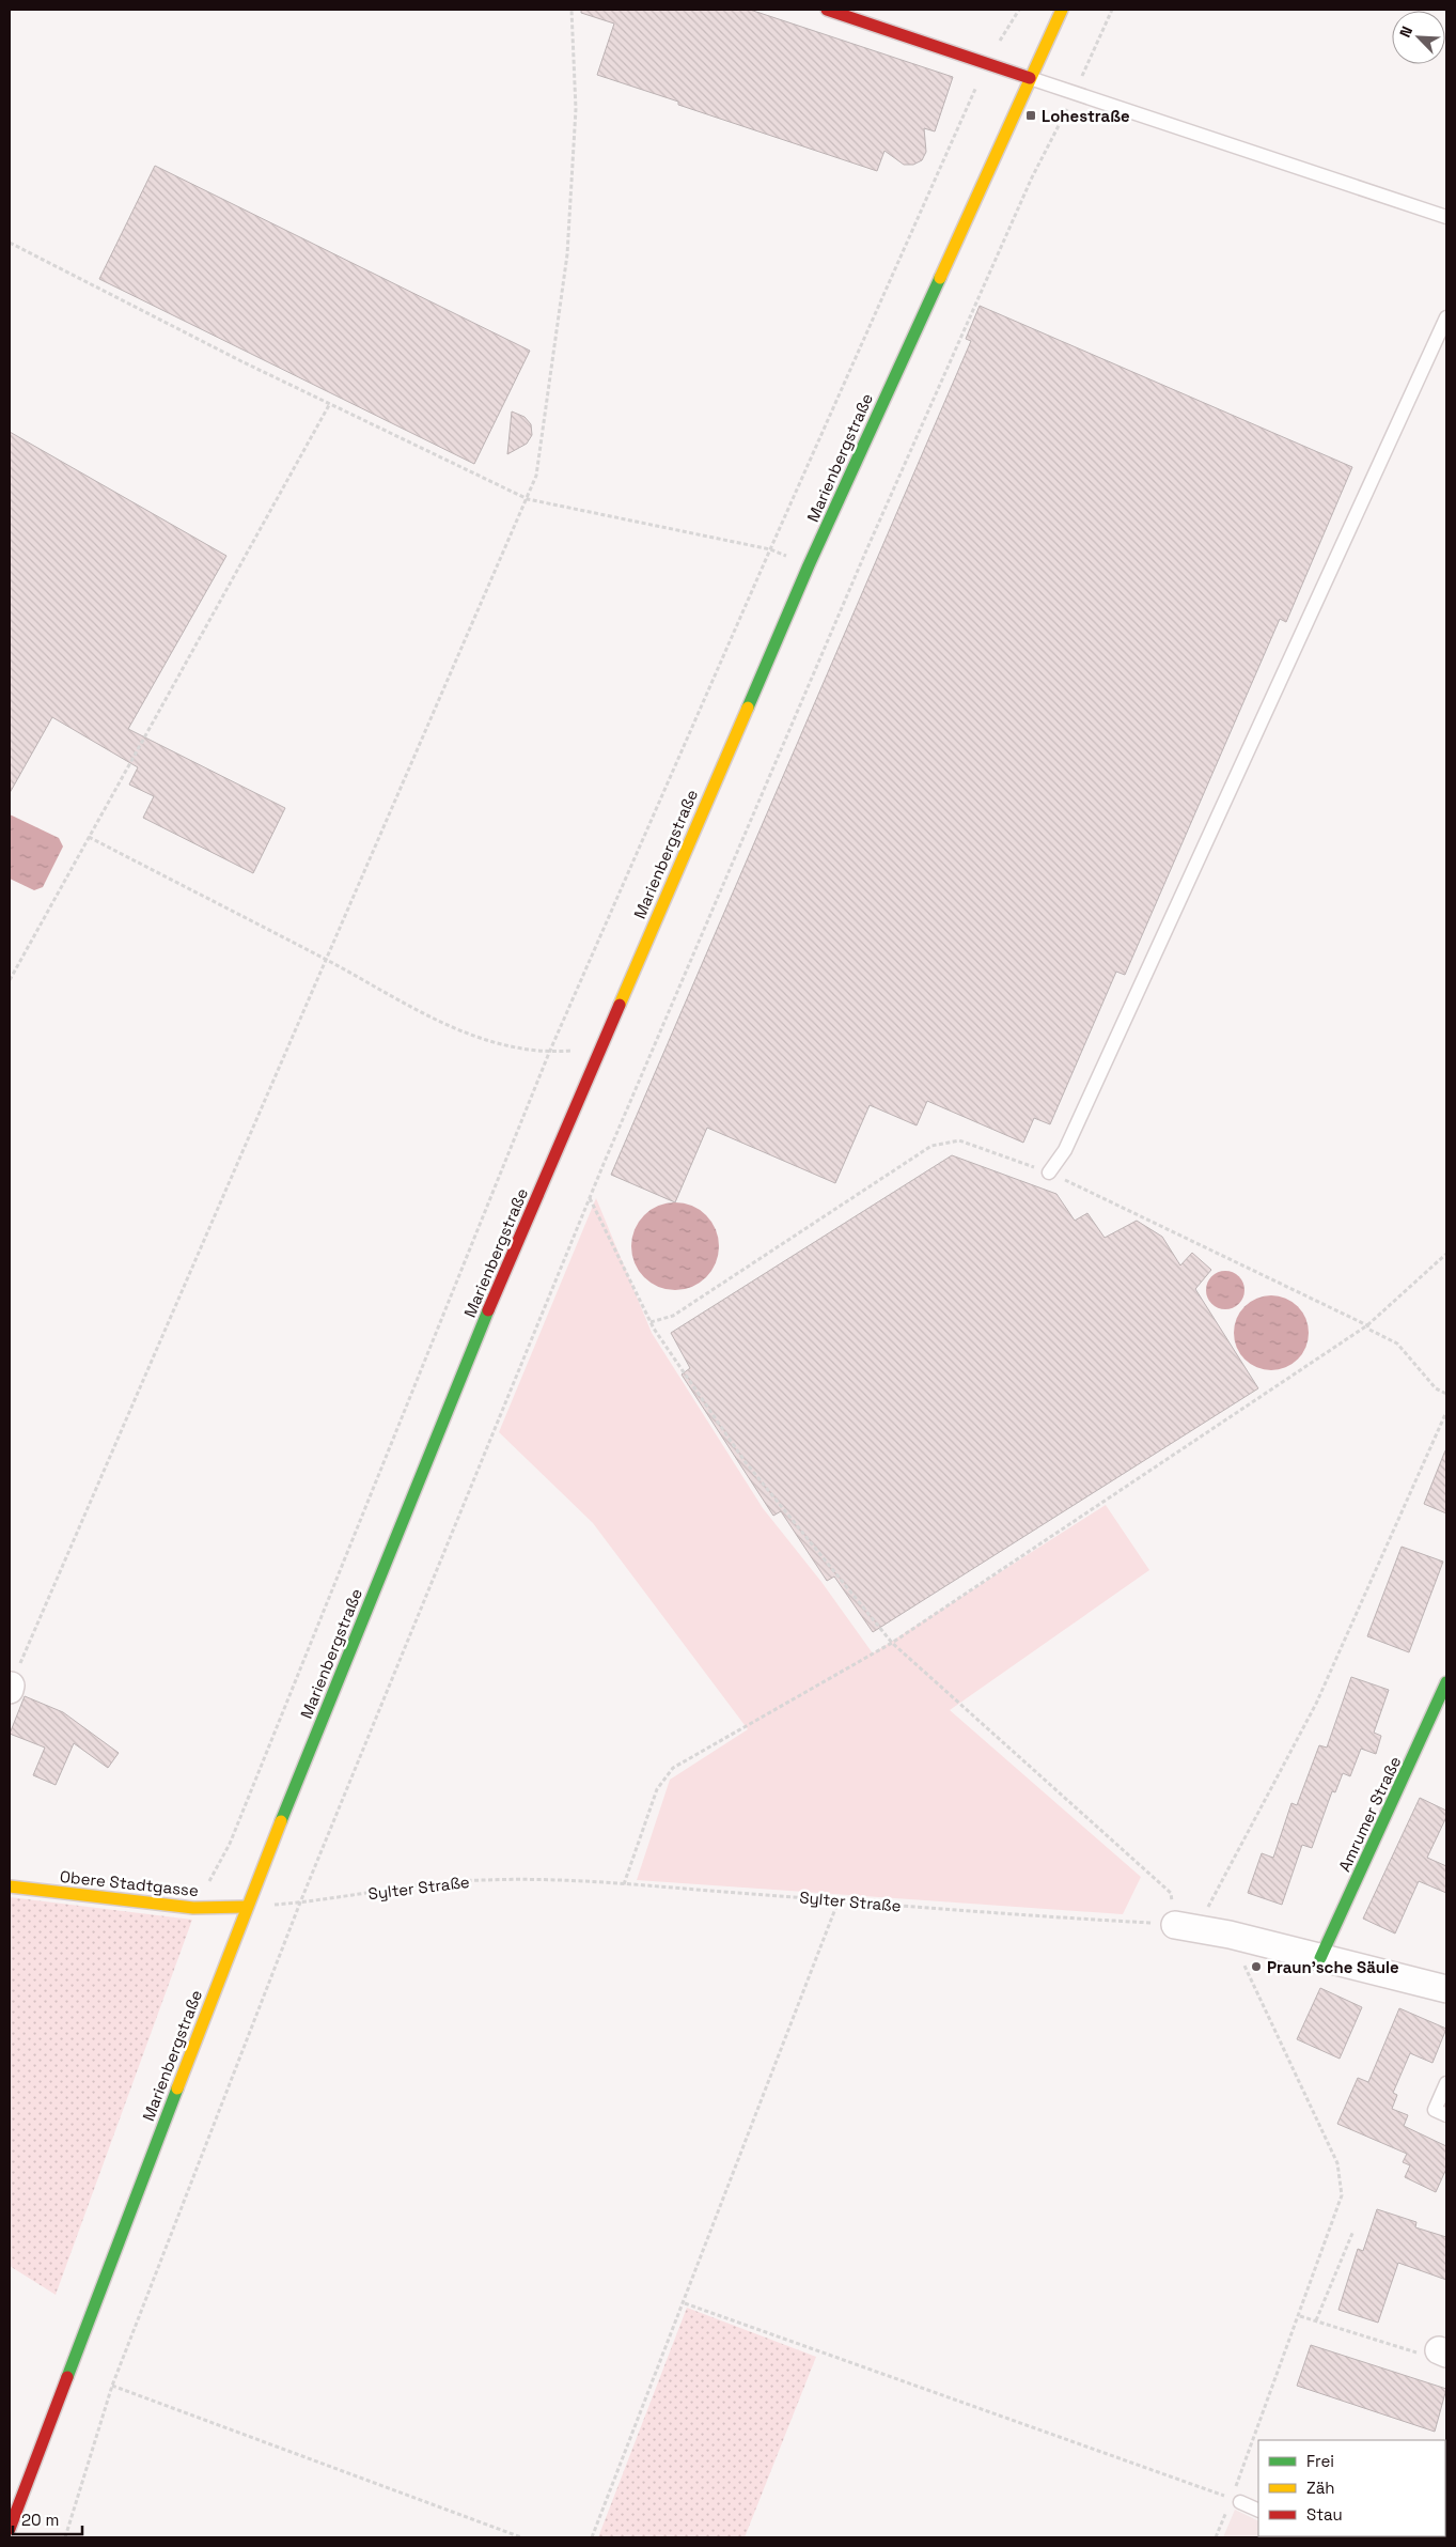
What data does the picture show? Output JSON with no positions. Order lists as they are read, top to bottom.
{
  "streets": {
    "main road": ["Marienbergstraße", "Amrumer Straße", "Obere Stadtgasse"],
    "path": ["Sylter Straße"]
  },
  "crossings": [
    ["Marienbergstraße", "Obere Stadtgasse"]
  ],
  "places": {
    "transit": ["Lohestraße"],
    "other": ["Praun’sche Säule"]
  },
  "legend": ["Frei", "Zäh", "Stau"],
  "scale_bar": "20 m",
  "north": "top left"
}
